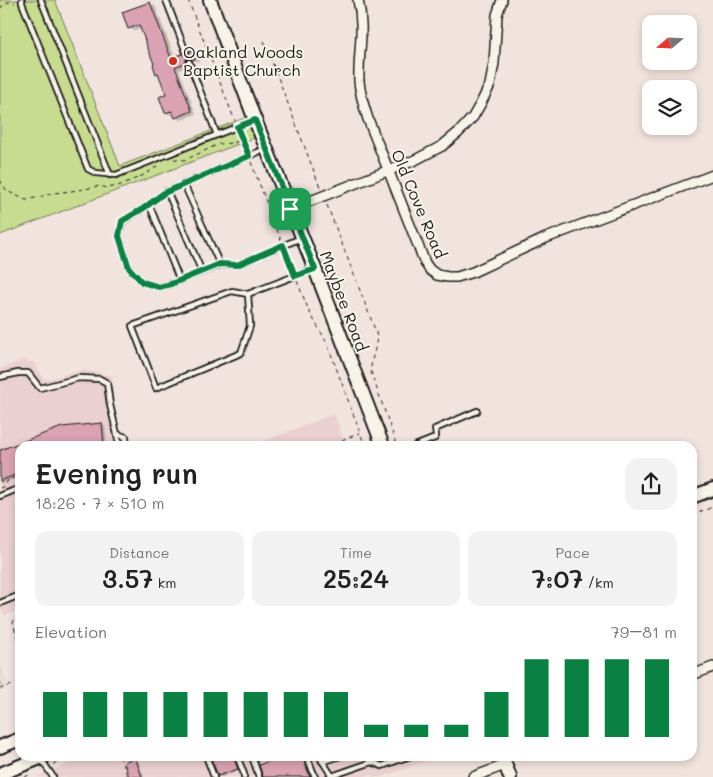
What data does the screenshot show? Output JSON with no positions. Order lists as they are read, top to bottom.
{
  "streets": {
    "main road": ["Maybee Road"],
    "street": ["Old Cove Road"]
  },
  "places": ["Oakland Woods Baptist Church"],
  "north": "left",
  "page": {
    "heading": ["Evening run", "18:26 · 7 × 510 m"],
    "stats": [
      ["Distance", "3.57 km"],
      ["Time", "25:24"],
      ["Pace", "7:07 /km"]
    ],
    "chart": ["Elevation", "79–81 m"]
  }
}
